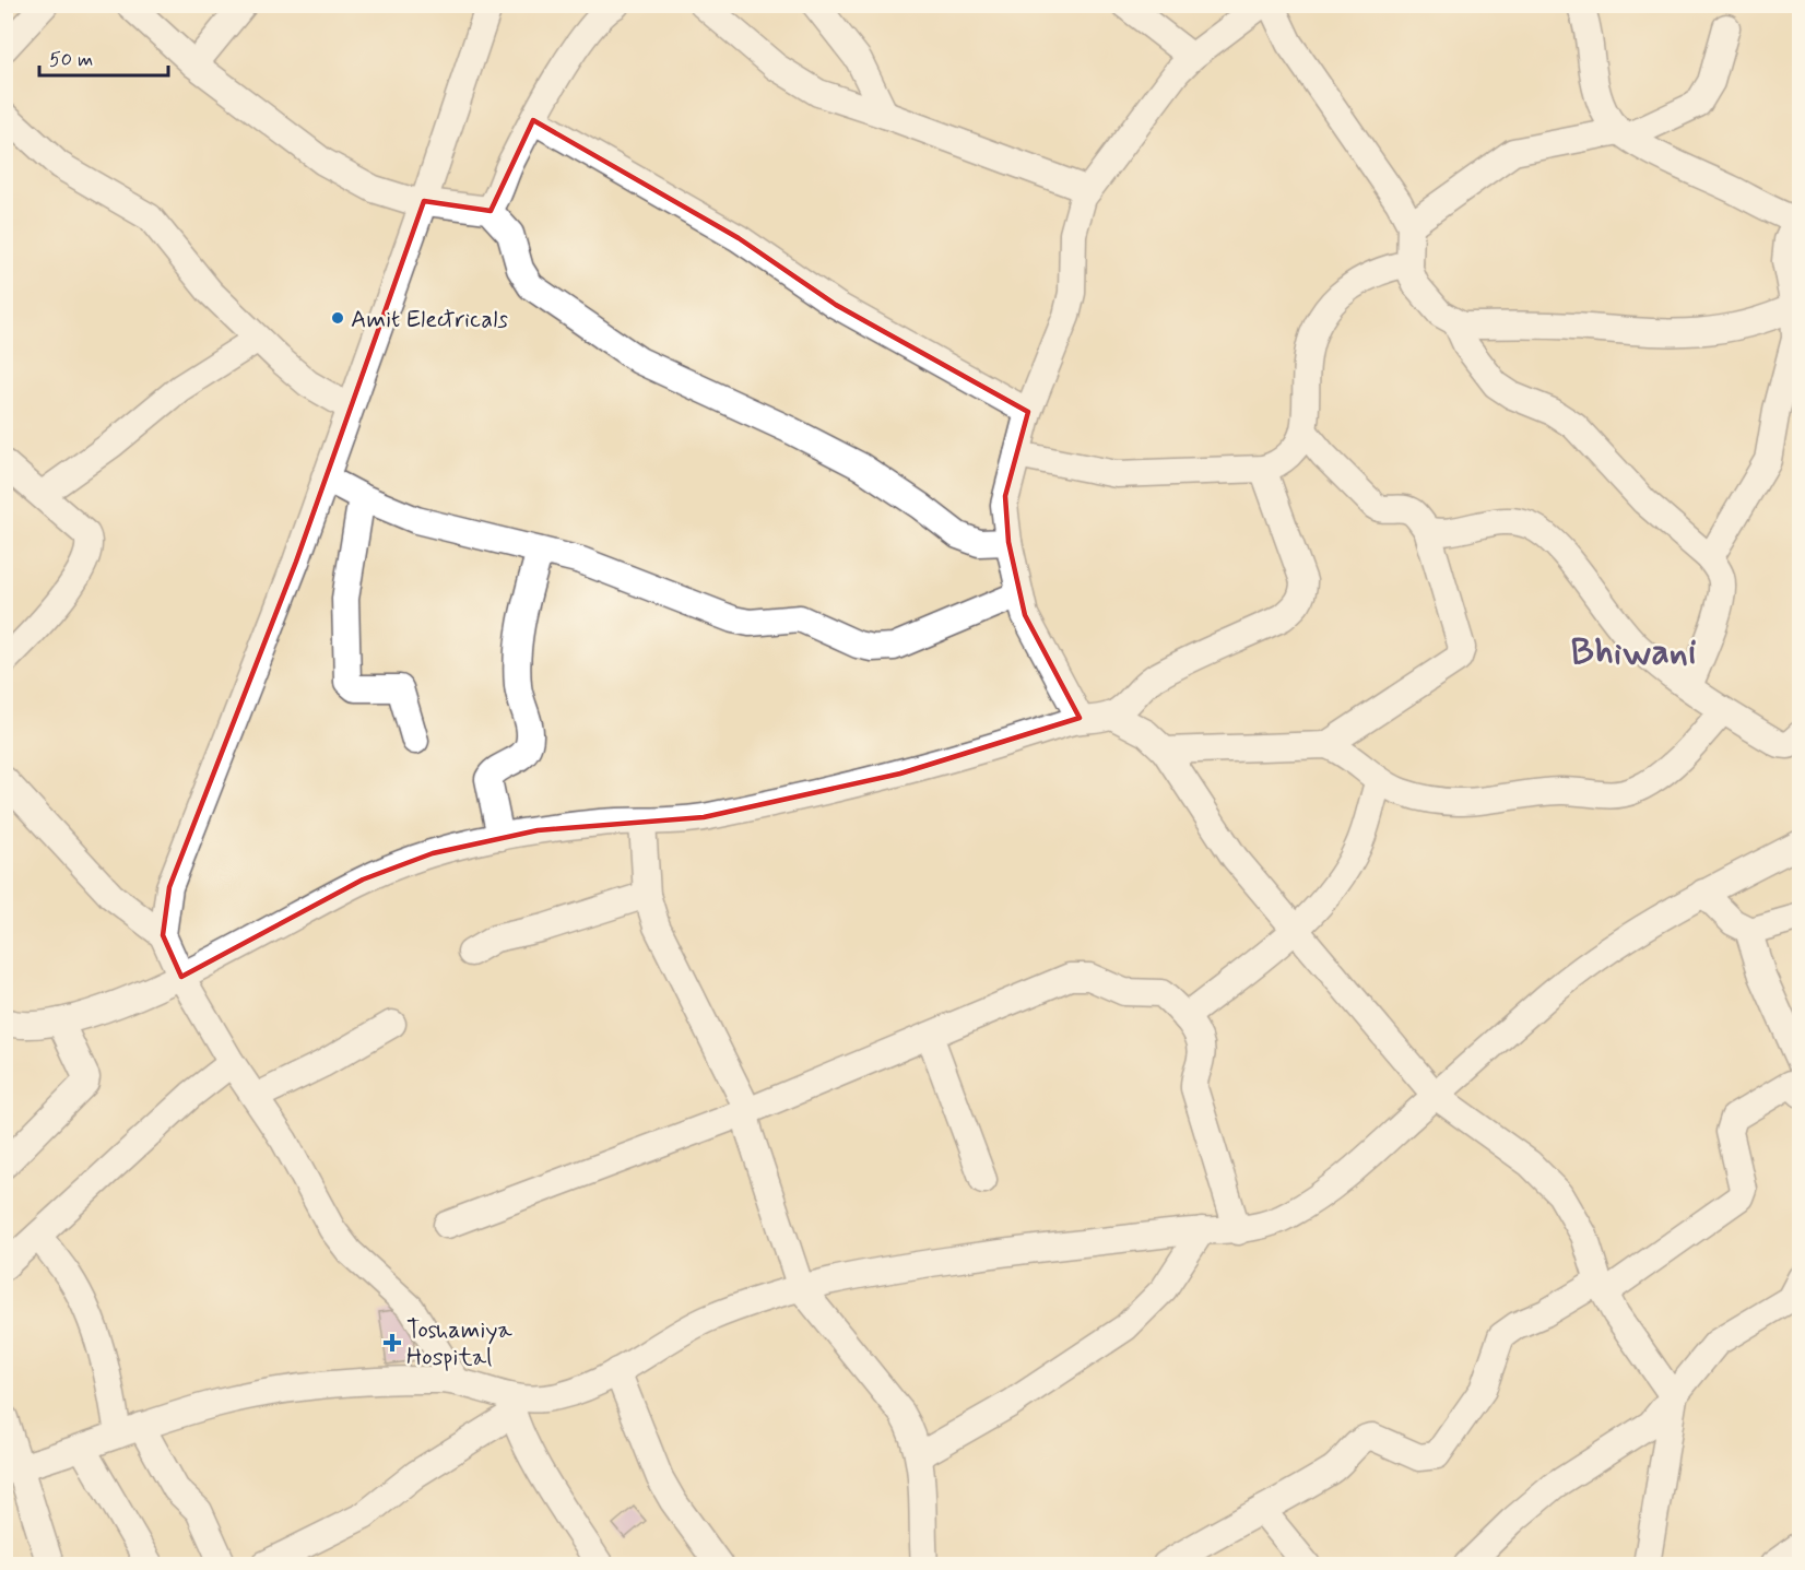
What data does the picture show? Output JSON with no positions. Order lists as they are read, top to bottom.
{
  "districts": ["Bhiwani"],
  "places": {
    "other": ["Amit Electricals"],
    "health": ["Toshamiya Hospital"]
  },
  "scale_bar": "50 m"
}
